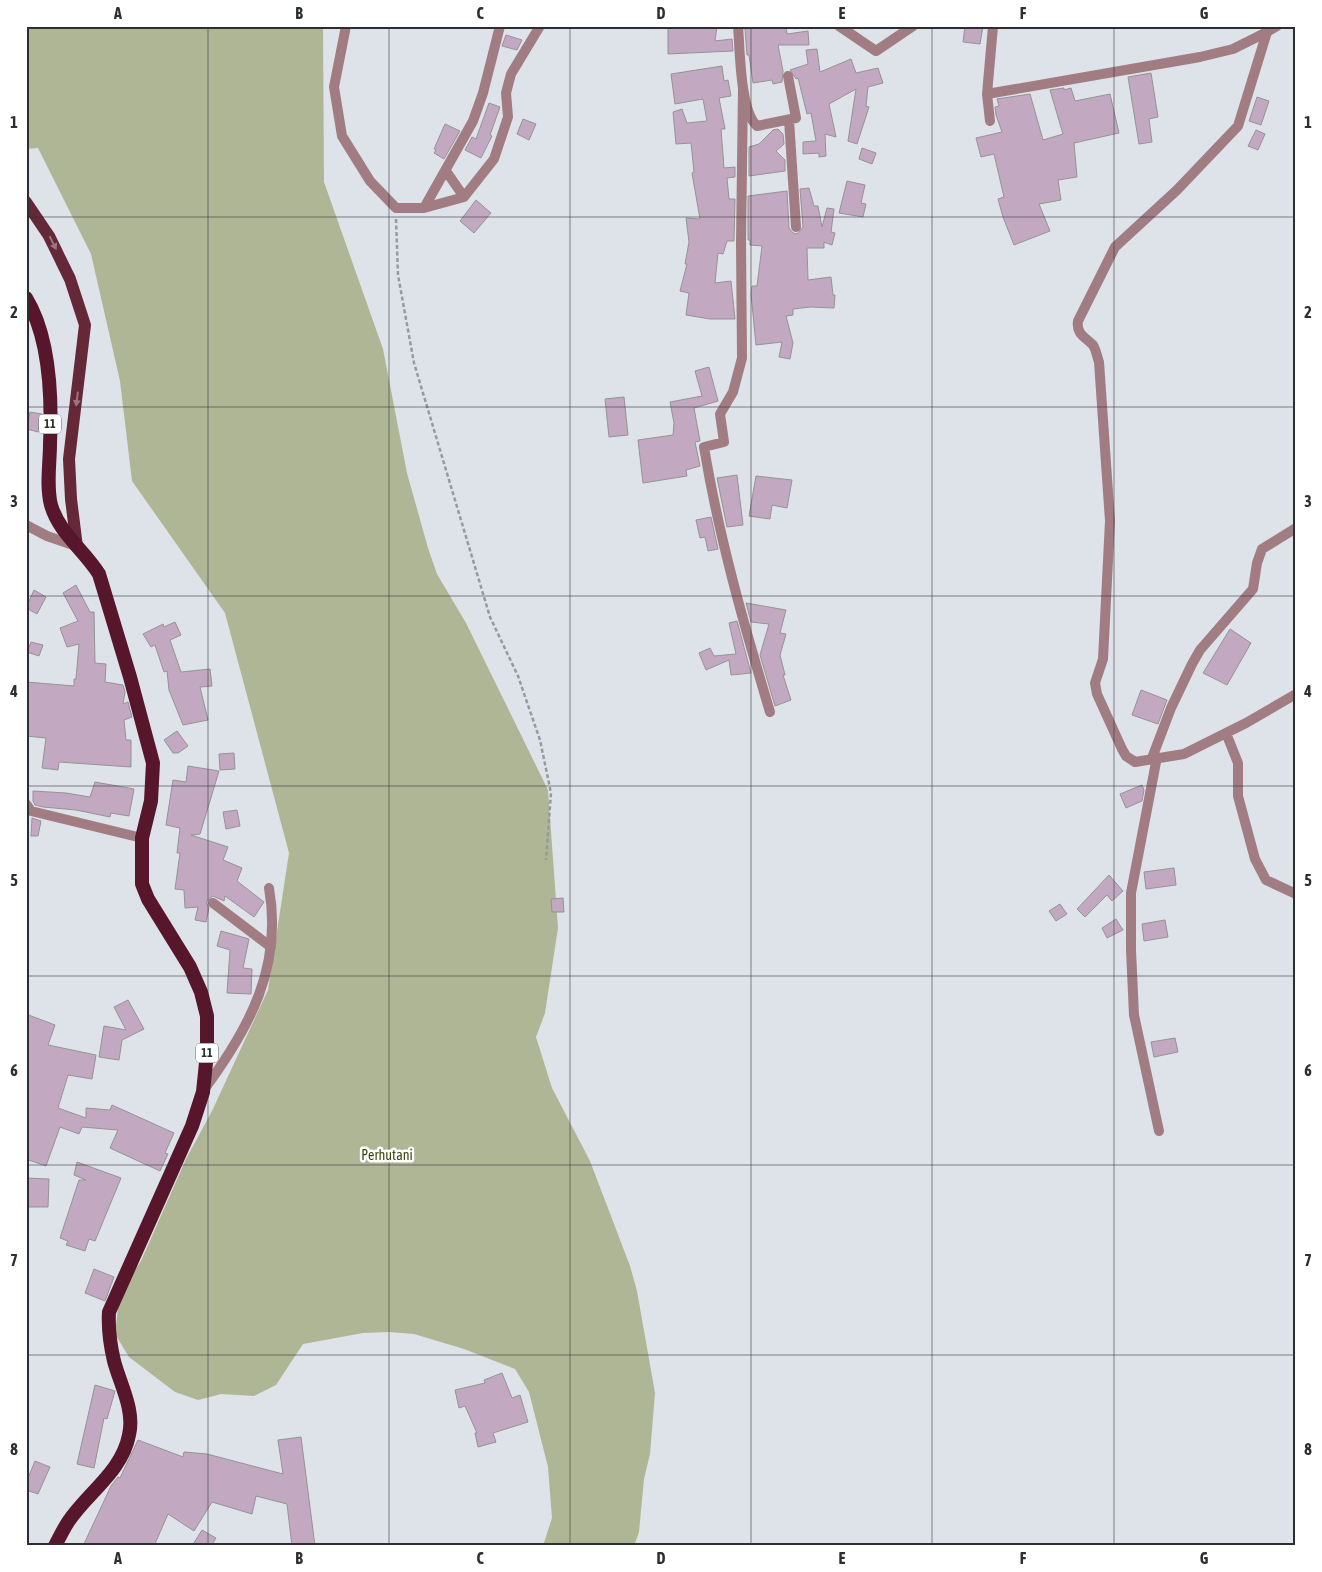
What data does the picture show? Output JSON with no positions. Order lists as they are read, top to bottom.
{
  "streets": {
    "highway": ["11"]
  },
  "parks": ["Perhutani"],
  "grid": {
    "columns": [
      "A",
      "B",
      "C",
      "D",
      "E",
      "F",
      "G"
    ],
    "rows": [
      "1",
      "2",
      "3",
      "4",
      "5",
      "6",
      "7",
      "8"
    ]
  }
}
